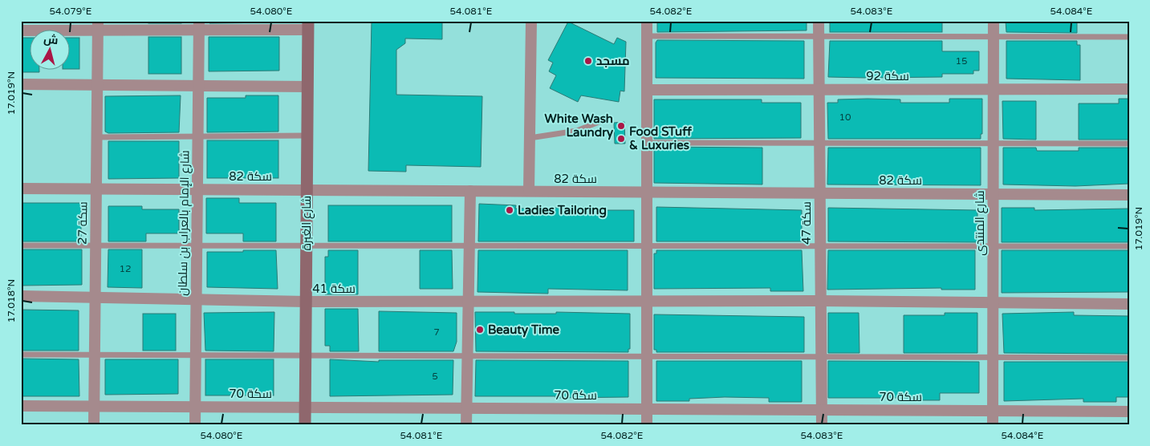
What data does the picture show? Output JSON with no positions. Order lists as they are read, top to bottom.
{
  "streets": {
    "street": [
      "سكة 92",
      "سكة 82",
      "سكة 27",
      "شارع الإمام بالعراب بن سلطان",
      "شارع الغبرة",
      "سكة 47",
      "شارع المنتدى",
      "سكة 41",
      "سكة 70"
    ]
  },
  "crossings": [
    ["سكة 92", "سكة 47"],
    ["سكة 92", "شارع المنتدى"],
    ["سكة 82", "سكة 27"],
    ["سكة 82", "شارع الإمام بالعراب بن سلطان"],
    ["سكة 82", "شارع الغبرة"],
    ["سكة 82", "سكة 47"],
    ["سكة 82", "شارع المنتدى"],
    ["سكة 27", "سكة 41"],
    ["سكة 27", "سكة 70"],
    ["شارع الإمام بالعراب بن سلطان", "سكة 41"],
    ["شارع الإمام بالعراب بن سلطان", "سكة 70"],
    ["شارع الغبرة", "سكة 41"],
    ["شارع الغبرة", "سكة 70"],
    ["سكة 47", "سكة 41"],
    ["سكة 47", "سكة 70"],
    ["شارع المنتدى", "سكة 41"],
    ["شارع المنتدى", "سكة 70"]
  ],
  "places": [
    "مسجد",
    "White Wash Laundry",
    "Food STuff & Luxuries",
    "Ladies Tailoring",
    "Beauty Time"
  ],
  "house_numbers": [
    "15",
    "10",
    "12",
    "7",
    "5"
  ],
  "north": "top",
  "coordinates": [
    "54.079°E",
    "54.080°E",
    "54.081°E",
    "54.082°E",
    "54.083°E",
    "54.084°E",
    "17.019°N",
    "17.018°N"
  ]
}
